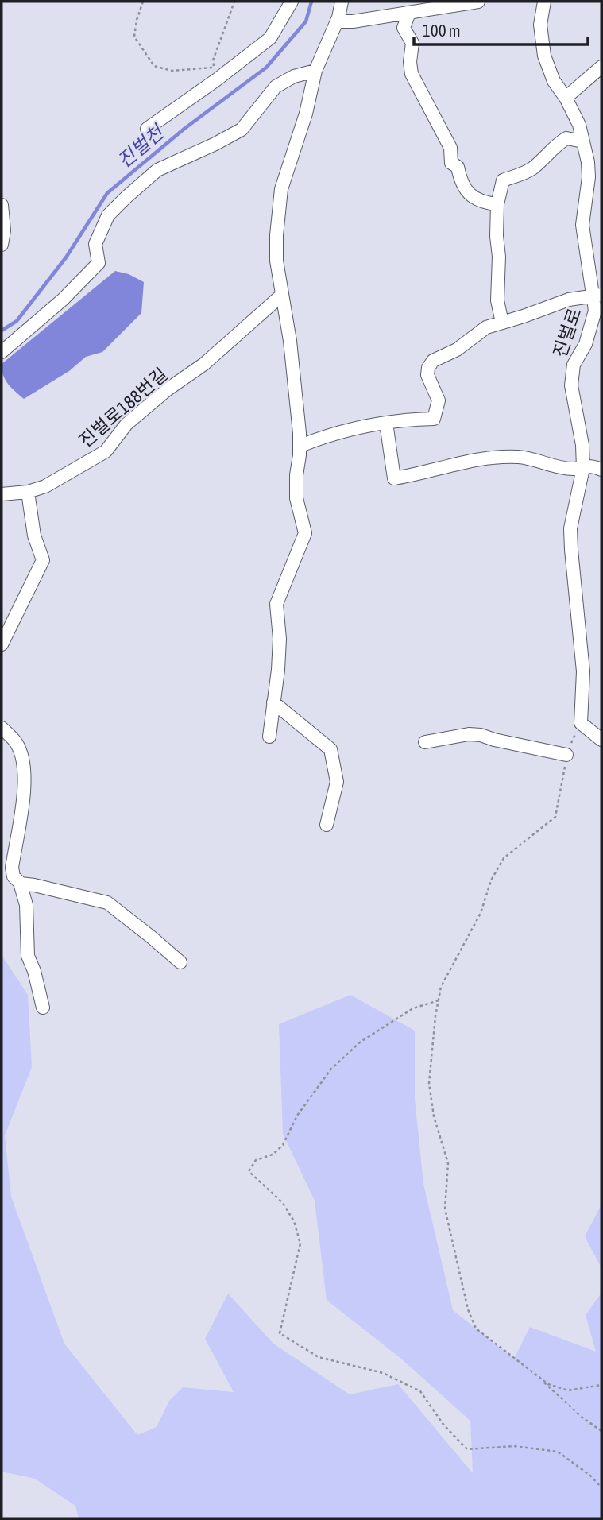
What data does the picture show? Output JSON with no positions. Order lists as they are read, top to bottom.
{
  "streets": {
    "street": ["진벌로", "진벌로188번길"]
  },
  "water": ["진벌천"],
  "scale_bar": "100 m"
}
